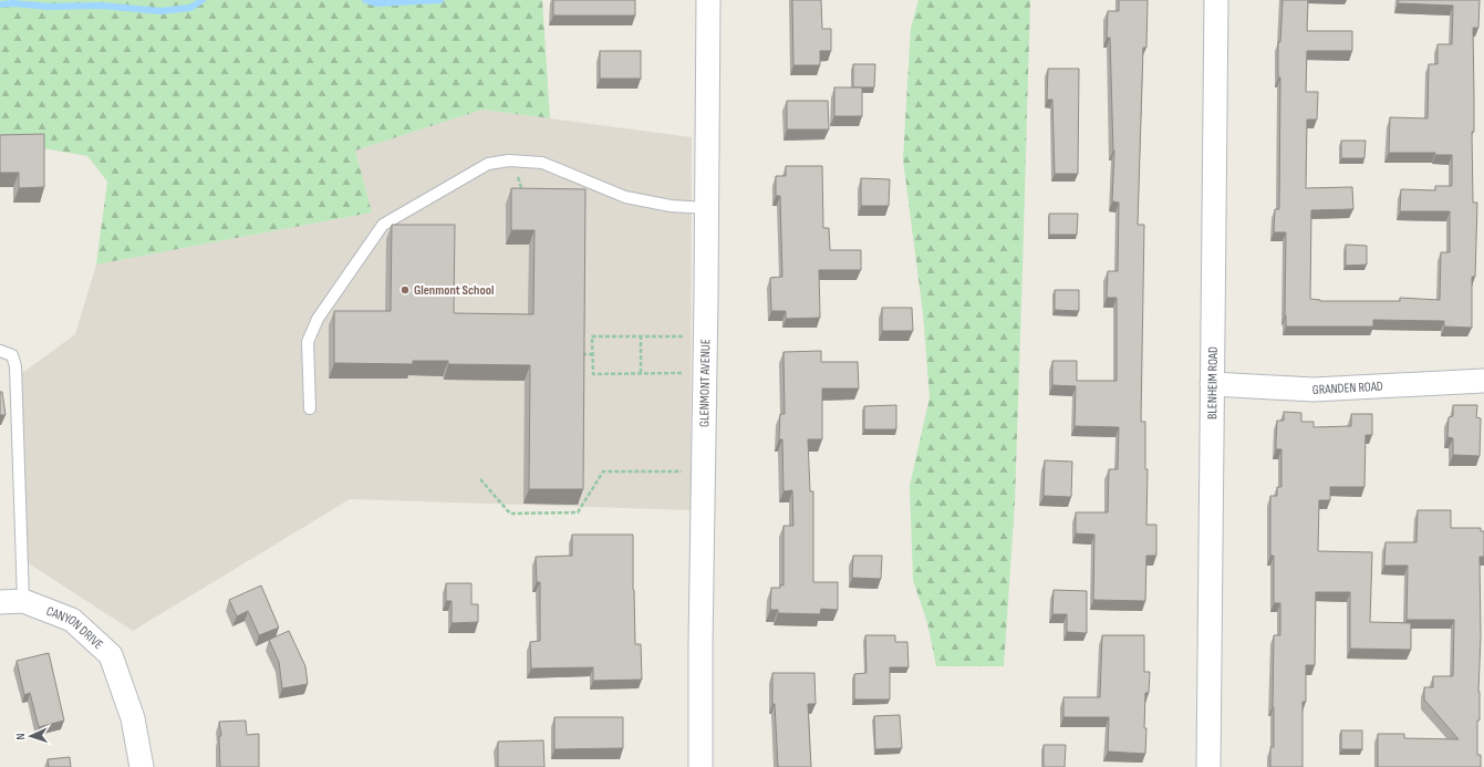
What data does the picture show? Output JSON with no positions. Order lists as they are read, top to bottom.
{
  "streets": {
    "street": [
      "BLENHEIM ROAD",
      "GLENMONT AVENUE",
      "GRANDEN ROAD",
      "CANYON DRIVE"
    ]
  },
  "crossings": [
    ["BLENHEIM ROAD", "GRANDEN ROAD"]
  ],
  "places": ["Glenmont School"],
  "north": "left"
}
